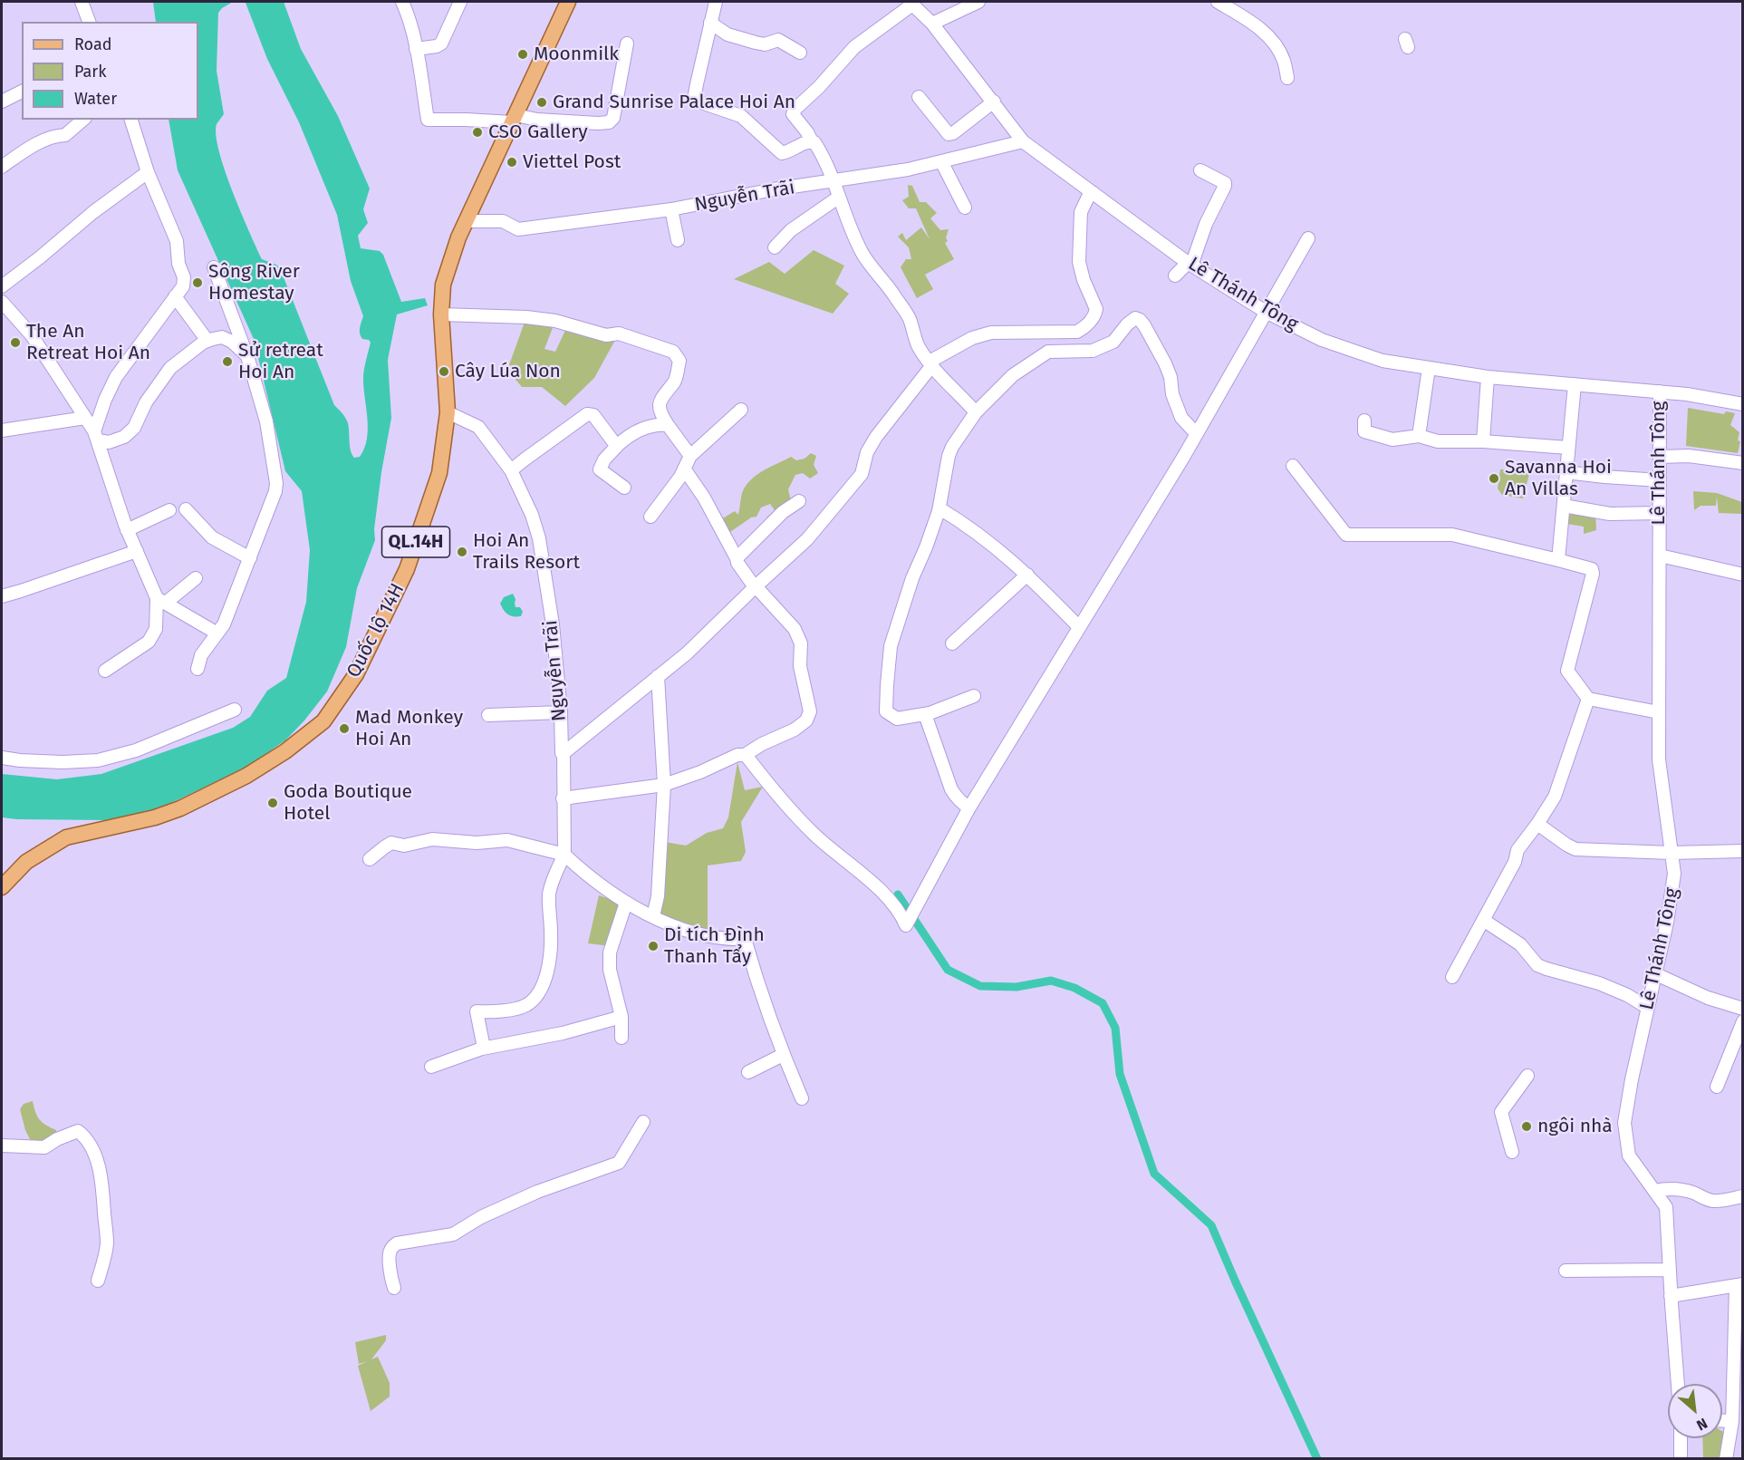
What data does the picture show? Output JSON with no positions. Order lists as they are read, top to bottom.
{
  "streets": {
    "main road": ["QL.14H", "Quốc lộ 14H"],
    "street": ["Nguyễn Trãi", "Lê Thánh Tông"]
  },
  "crossings": [
    ["Nguyễn Trãi", "Lê Thánh Tông"],
    ["Nguyễn Trãi", "Quốc lộ 14H"]
  ],
  "places": [
    "Moonmilk",
    "Grand Sunrise Palace Hoi An",
    "CSO Gallery",
    "Viettel Post",
    "Sông River Homestay",
    "The An Retreat Hoi An",
    "Sử retreat Hoi An",
    "Cây Lúa Non",
    "Savanna Hoi An Villas",
    "Hoi An Trails Resort",
    "Mad Monkey Hoi An",
    "Goda Boutique Hotel",
    "Di tích Đình Thanh Tẩy",
    "ngôi nhà"
  ],
  "legend": ["Road", "Park", "Water"],
  "north": "bottom right"
}
